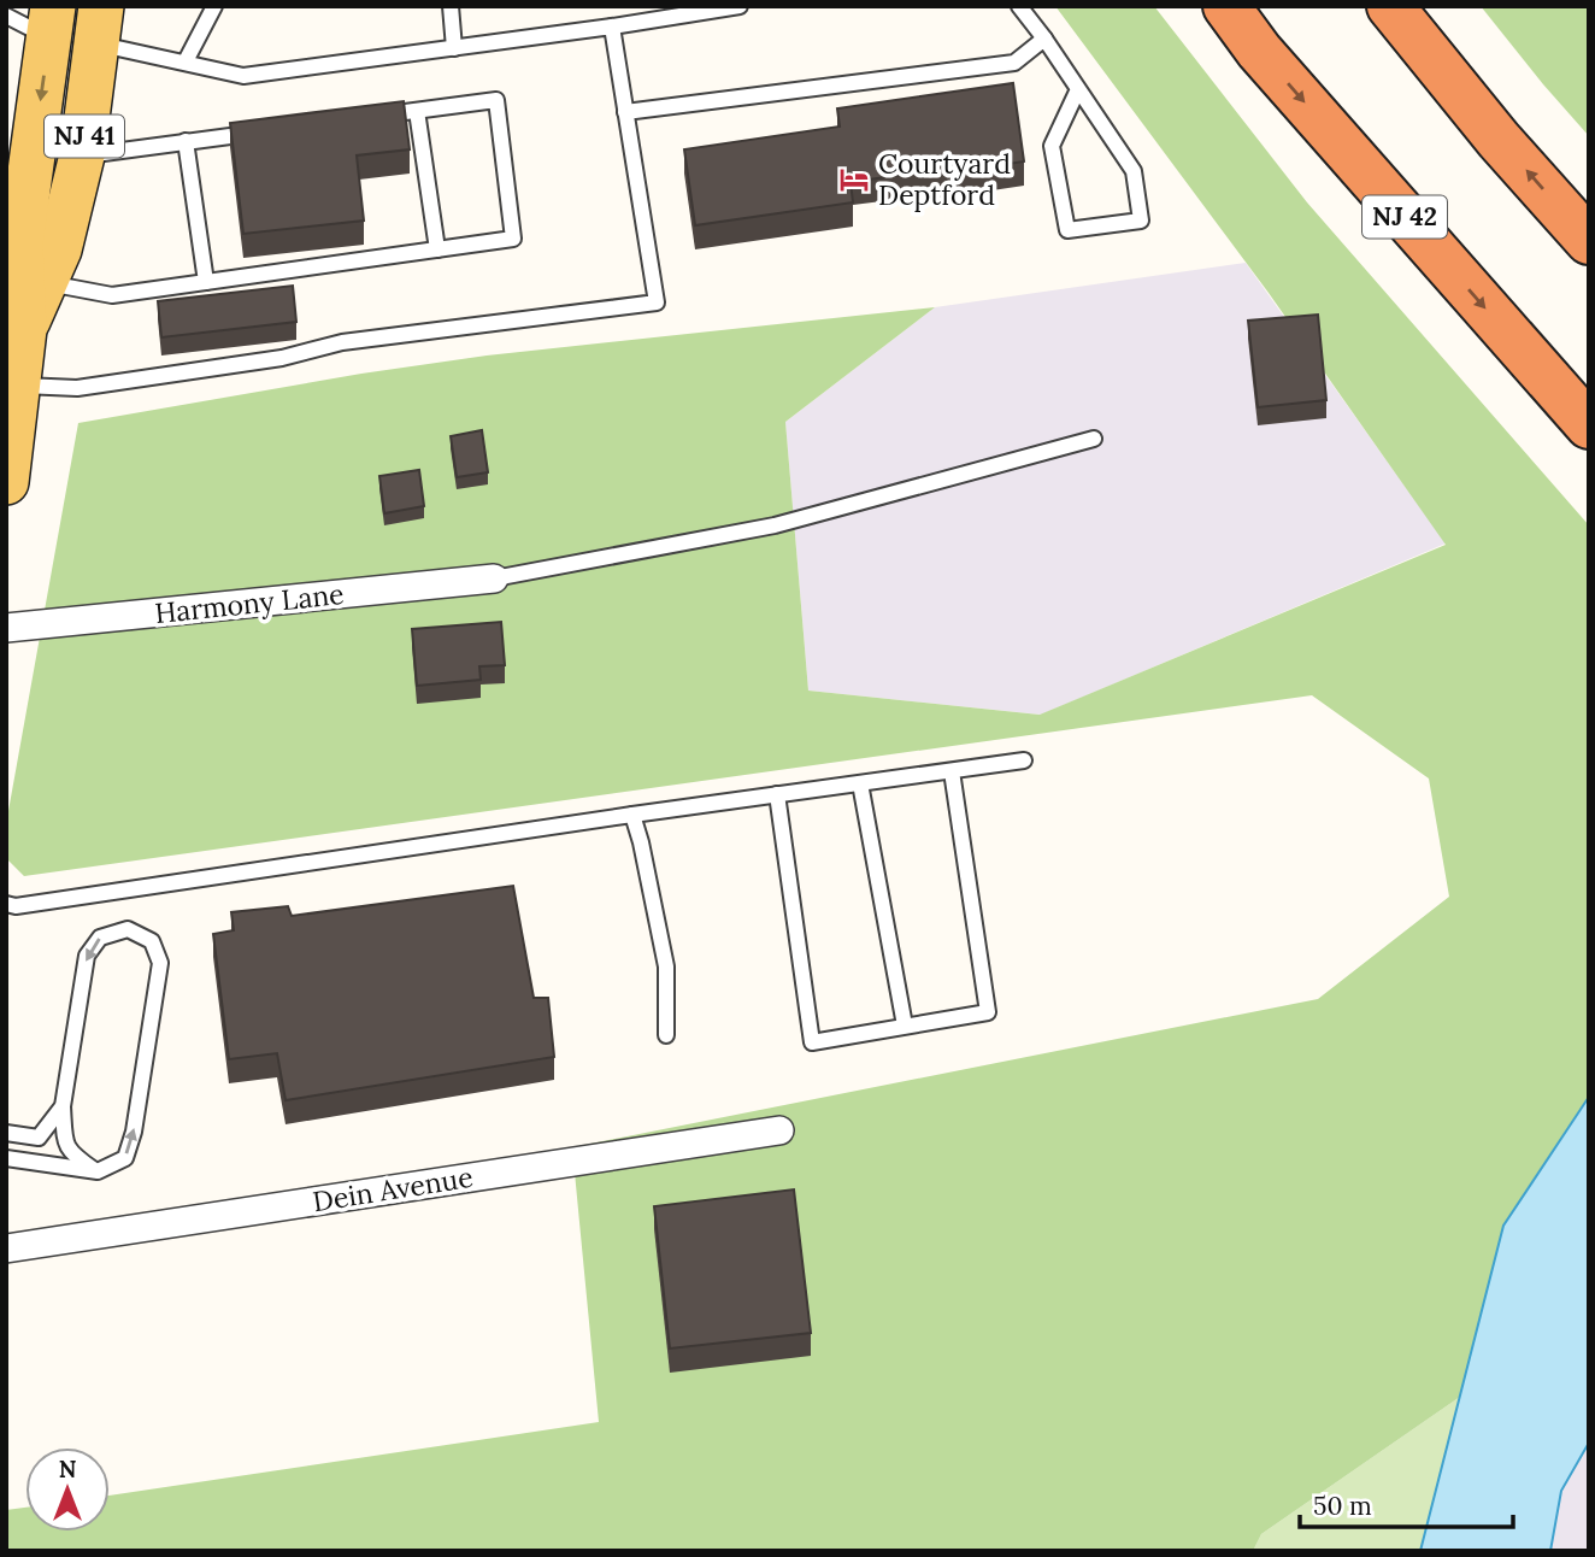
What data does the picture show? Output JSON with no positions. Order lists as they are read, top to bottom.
{
  "streets": {
    "highway": ["NJ 42"],
    "main road": ["NJ 41"],
    "street": ["Harmony Lane", "Dein Avenue"]
  },
  "places": {
    "hotel": ["Courtyard Deptford"]
  },
  "scale_bar": "50 m",
  "north": "top"
}
